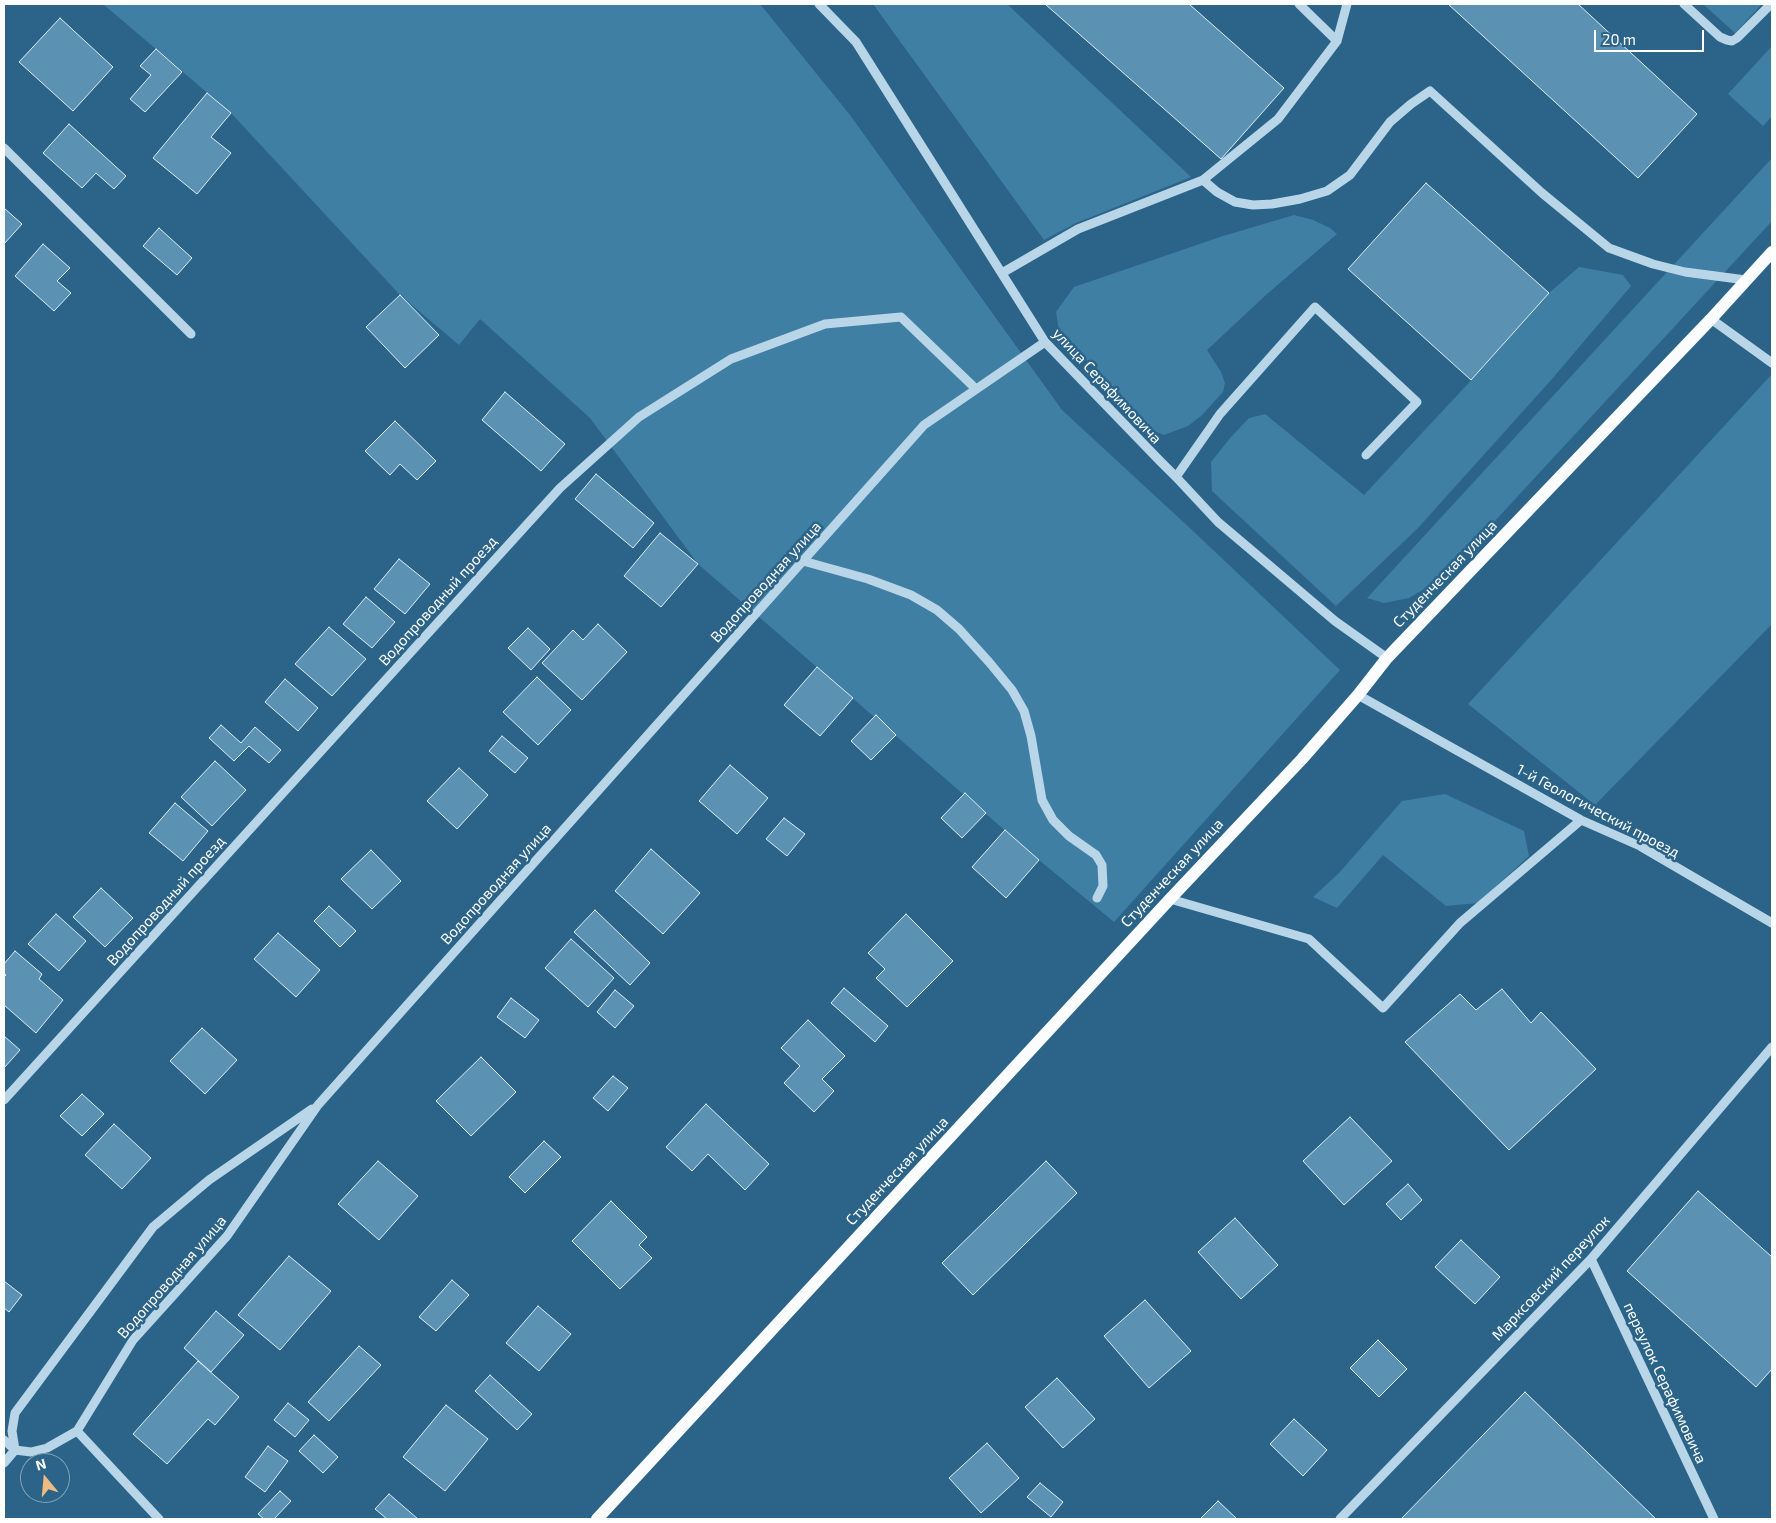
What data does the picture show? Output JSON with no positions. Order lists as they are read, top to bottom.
{
  "streets": {
    "main road": ["Студенческая улица"],
    "street": [
      "улица Серафимовича",
      "Водопроводная улица",
      "Водопроводный проезд",
      "1-й Геологический проезд",
      "Марксовский переулок",
      "переулок Серафимовича"
    ]
  },
  "crossings": [
    ["улица Серафимовича", "Студенческая улица"],
    ["улица Серафимовича", "Водопроводная улица"],
    ["Студенческая улица", "1-й Геологический проезд"],
    ["Водопроводная улица", "Водопроводный проезд"],
    ["Марксовский переулок", "переулок Серафимовича"]
  ],
  "scale_bar": "20 m",
  "north": "top"
}
